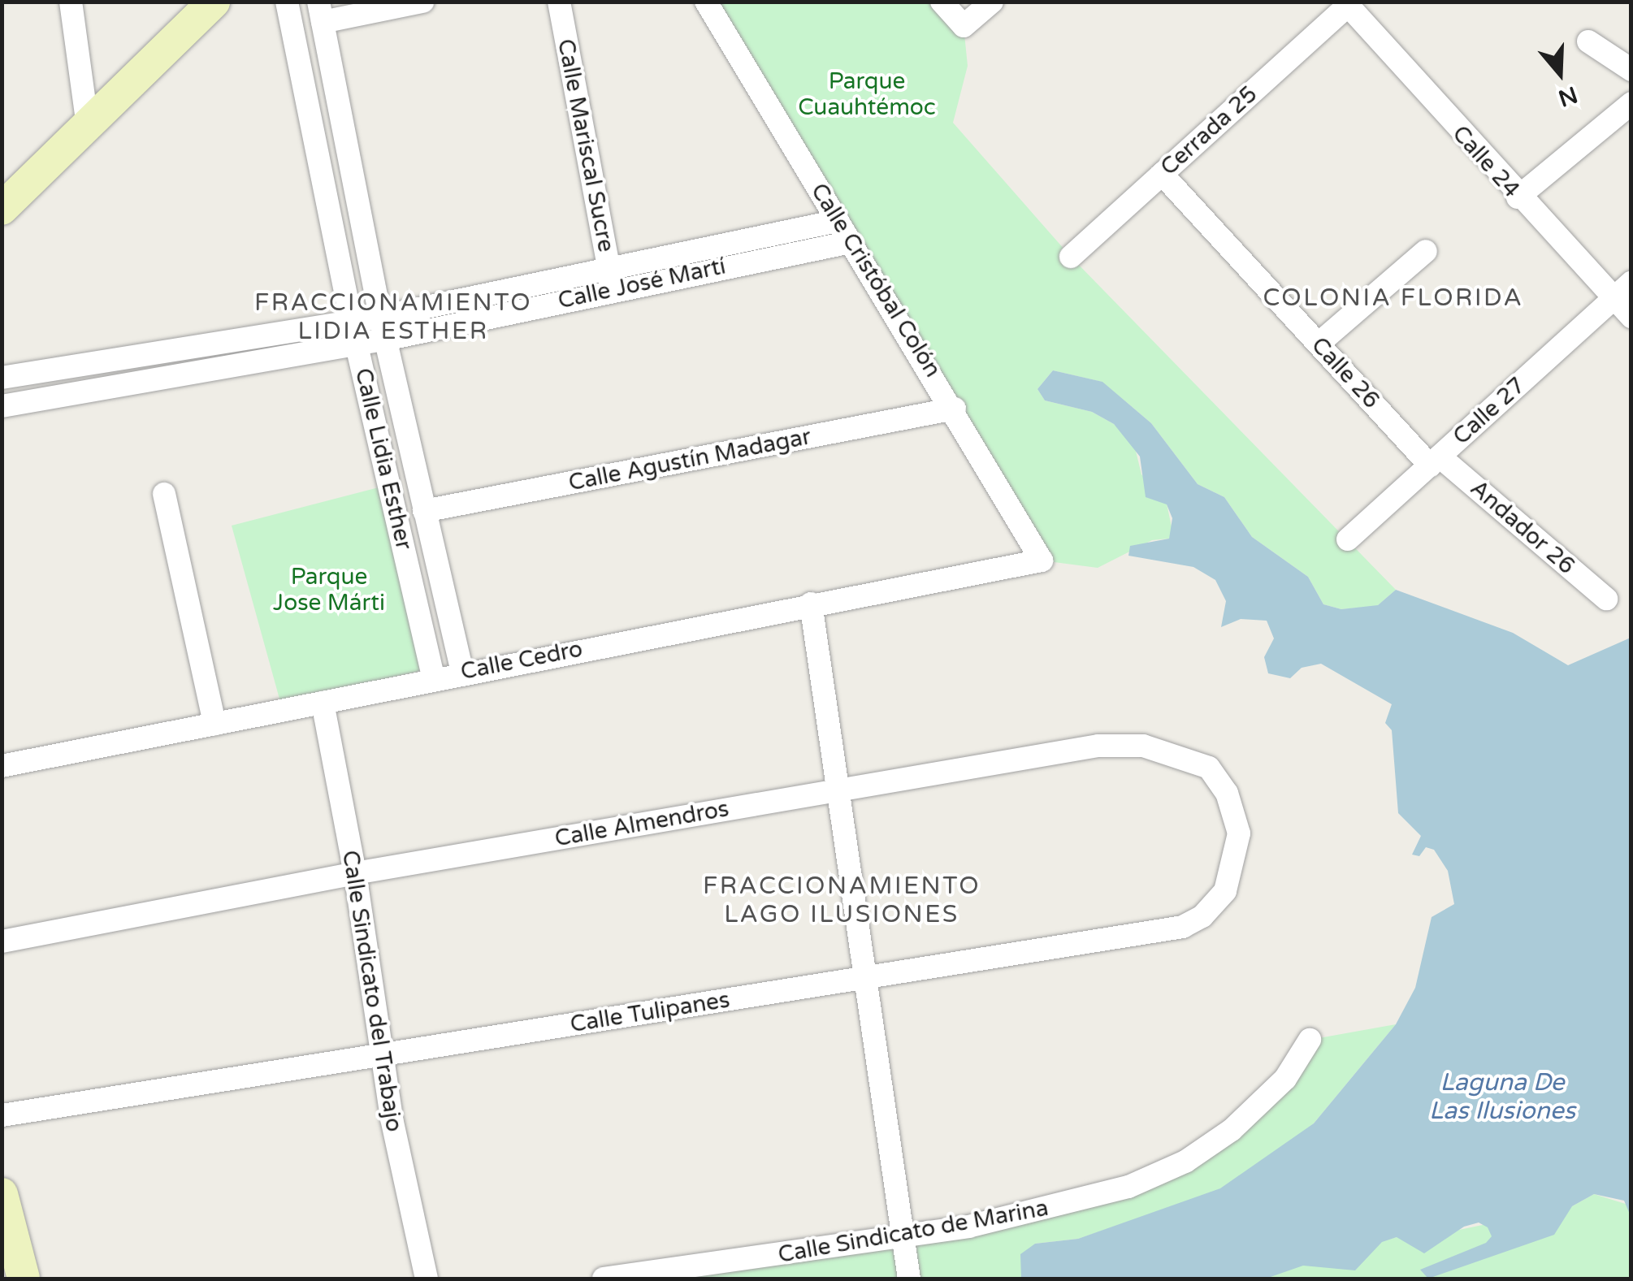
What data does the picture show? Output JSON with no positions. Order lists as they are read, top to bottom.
{
  "streets": {
    "street": [
      "Cerrada 25",
      "Calle Mariscal Sucre",
      "Calle 24",
      "Calle Cristóbal Colón",
      "Calle José Martí",
      "Calle 26",
      "Calle 27",
      "Calle Lidia Esther",
      "Calle Agustín Madagar",
      "Andador 26",
      "Calle Cedro",
      "Calle Almendros",
      "Calle Sindicato del Trabajo",
      "Calle Tulipanes",
      "Calle Sindicato de Marina"
    ]
  },
  "crossings": [
    ["Cerrada 25", "Calle 24"],
    ["Cerrada 25", "Calle 26"],
    ["Calle Mariscal Sucre", "Calle José Martí"],
    ["Calle 24", "Calle 27"],
    ["Calle Cristóbal Colón", "Calle José Martí"],
    ["Calle Cristóbal Colón", "Calle Agustín Madagar"],
    ["Calle Cristóbal Colón", "Calle Cedro"],
    ["Calle José Martí", "Calle Lidia Esther"],
    ["Calle 26", "Calle 27"],
    ["Calle 26", "Andador 26"],
    ["Calle 27", "Andador 26"],
    ["Calle Lidia Esther", "Calle Agustín Madagar"],
    ["Calle Lidia Esther", "Calle Cedro"],
    ["Calle Cedro", "Calle Sindicato del Trabajo"],
    ["Calle Almendros", "Calle Sindicato del Trabajo"],
    ["Calle Almendros", "Calle Tulipanes"],
    ["Calle Sindicato del Trabajo", "Calle Tulipanes"]
  ],
  "districts": ["COLONIA FLORIDA", "FRACCIONAMIENTO LIDIA ESTHER", "FRACCIONAMIENTO LAGO ILUSIONES"],
  "water": ["Laguna De Las Ilusiones"],
  "parks": ["Parque Cuauhtémoc", "Parque Jose Márti"],
  "north": "bottom"
}
